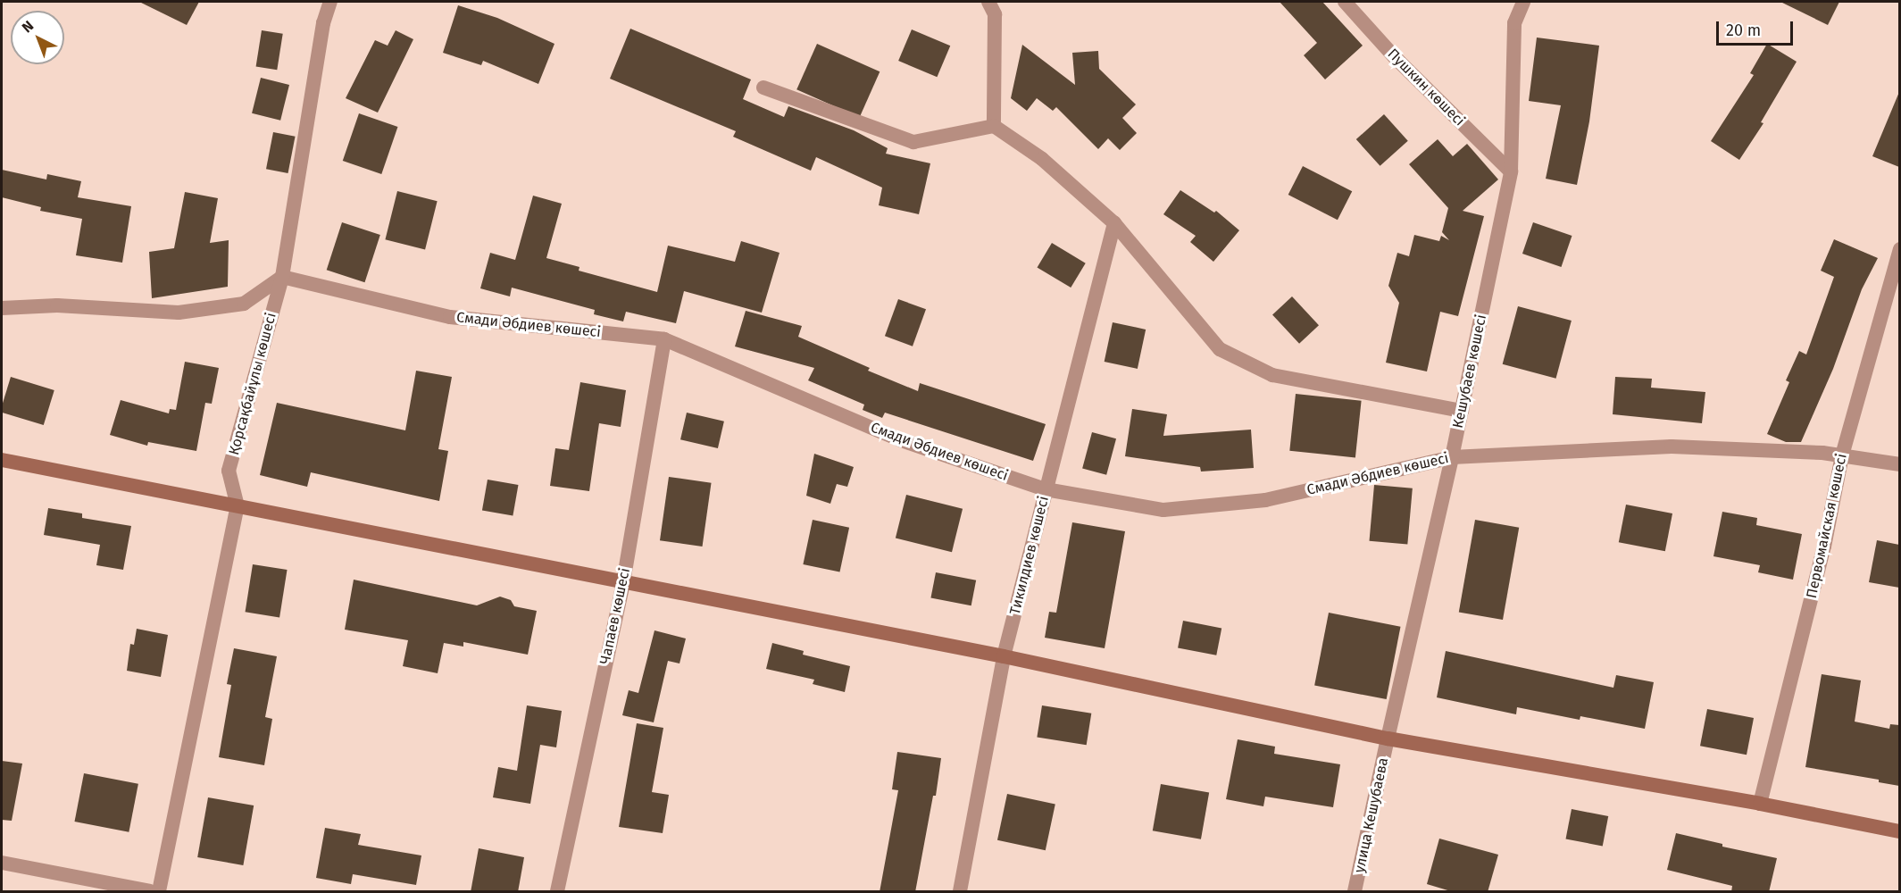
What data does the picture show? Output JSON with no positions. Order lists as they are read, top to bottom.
{
  "streets": {
    "street": [
      "Пушкин көшесі",
      "Смади Әбдиев көшесі",
      "Кешубаев көшесі",
      "Қорсақбайұлы көшесі",
      "Первомайская көшесі",
      "Тикилдиев көшесі",
      "Чапаев көшесі",
      "улица Кешубаева"
    ]
  },
  "crossings": [
    ["Пушкин көшесі", "Кешубаев көшесі"],
    ["Смади Әбдиев көшесі", "Кешубаев көшесі"],
    ["Смади Әбдиев көшесі", "Қорсақбайұлы көшесі"],
    ["Смади Әбдиев көшесі", "Первомайская көшесі"],
    ["Смади Әбдиев көшесі", "Тикилдиев көшесі"],
    ["Смади Әбдиев көшесі", "Чапаев көшесі"],
    ["Кешубаев көшесі", "улица Кешубаева"]
  ],
  "scale_bar": "20 m",
  "north": "top left"
}
